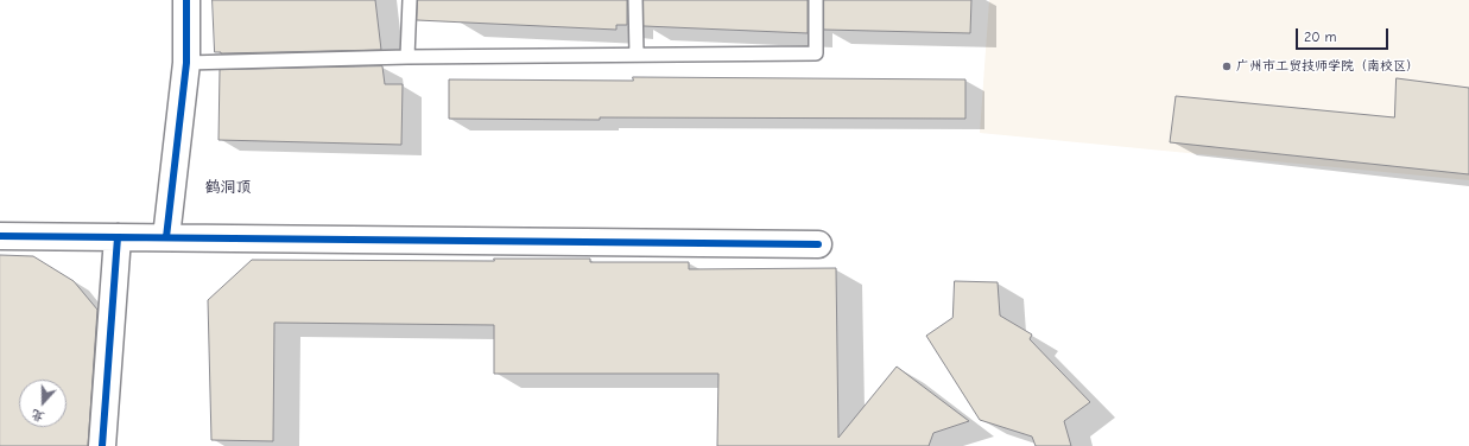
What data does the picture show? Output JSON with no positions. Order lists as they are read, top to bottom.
{
  "districts": ["鹤洞顶"],
  "places": ["广州市工贸技师学院（南校区）"],
  "scale_bar": "20 m",
  "north": "bottom"
}
